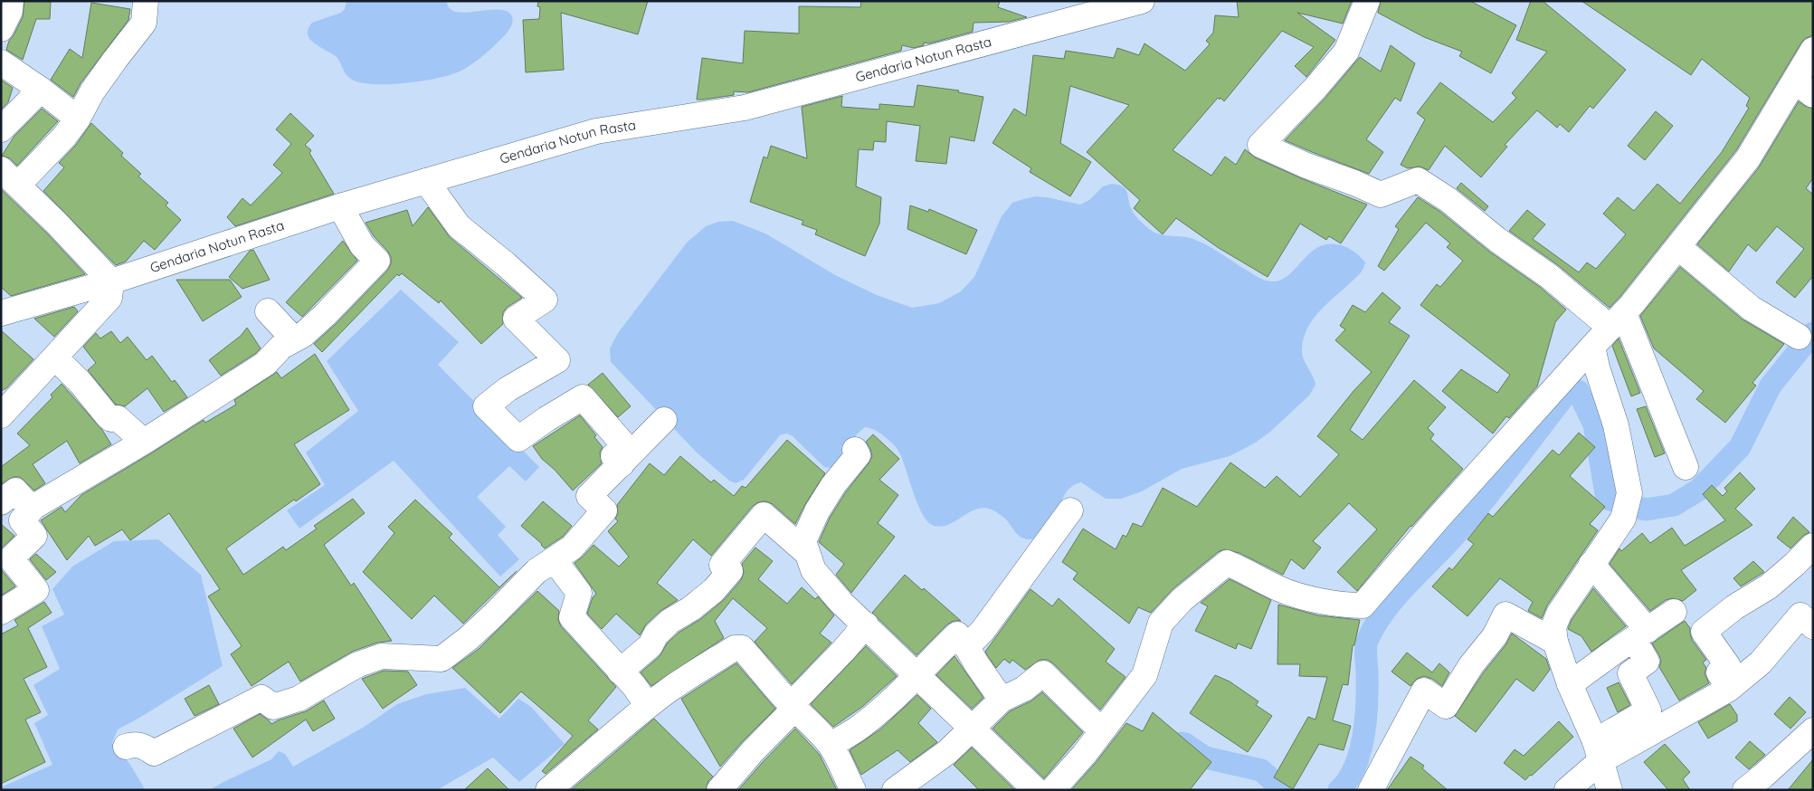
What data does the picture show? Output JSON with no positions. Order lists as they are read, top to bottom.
{
  "streets": {
    "street": ["Gendaria Notun Rasta"]
  }
}
